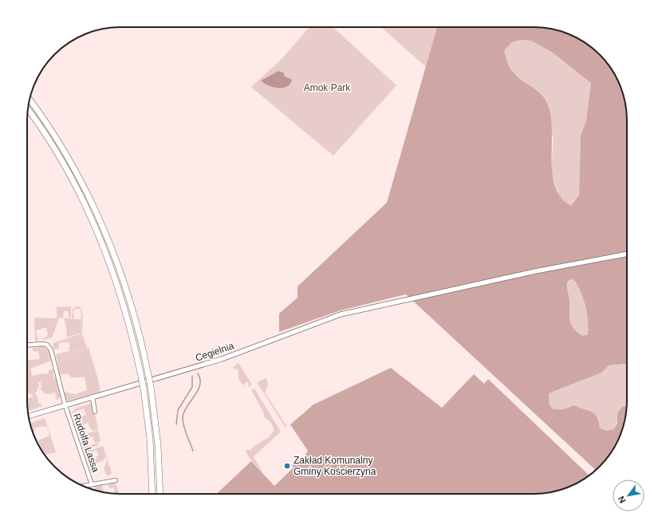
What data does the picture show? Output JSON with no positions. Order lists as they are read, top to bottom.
{
  "streets": {
    "street": ["Cegielnia", "Rudolfa Lassa"]
  },
  "crossings": [
    ["Cegielnia", "Rudolfa Lassa"]
  ],
  "parks": ["Amok Park"],
  "places": ["Zakład Komunalny Gminy Kościerzyna"],
  "north": "bottom left"
}
